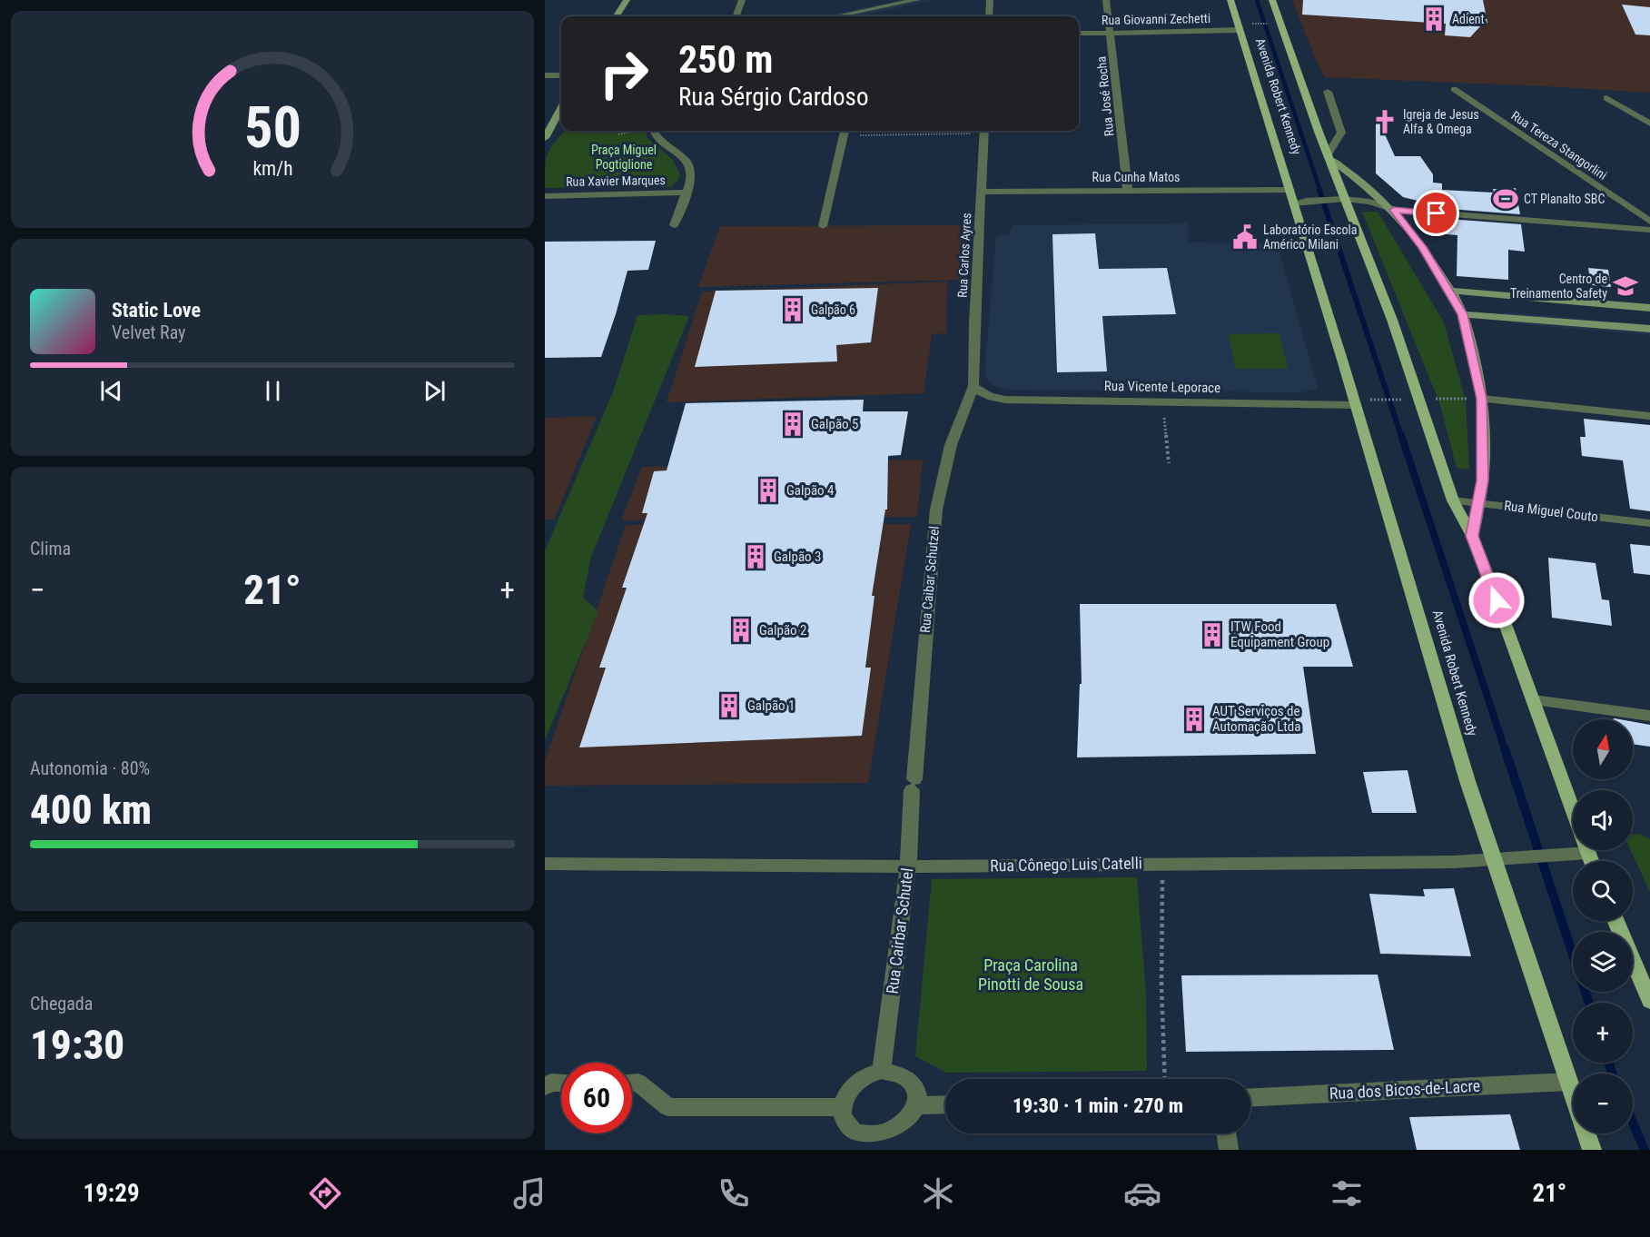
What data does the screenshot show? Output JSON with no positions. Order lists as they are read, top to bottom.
{
  "streets": {
    "main road": ["Avenida Robert Kennedy"],
    "street": [
      "Rua Giovanni Zechetti",
      "Rua José Rocha",
      "Rua Tereza Stangorlini",
      "Rua Cunha Matos",
      "Rua Xavier Marques",
      "Rua Carlos Ayres",
      "Rua Vicente Leporace",
      "Rua Miguel Couto",
      "Rua Caibar Schutzel",
      "Rua Cônego Luis Catelli",
      "Rua Cairbar Schutel",
      "Rua dos Bicos-de-Lacre"
    ]
  },
  "crossings": [
    ["Rua Giovanni Zechetti", "Rua José Rocha"],
    ["Rua Giovanni Zechetti", "Avenida Robert Kennedy"],
    ["Rua José Rocha", "Rua Cunha Matos"],
    ["Avenida Robert Kennedy", "Rua Cunha Matos"],
    ["Avenida Robert Kennedy", "Rua Vicente Leporace"],
    ["Avenida Robert Kennedy", "Rua Miguel Couto"],
    ["Avenida Robert Kennedy", "Rua Cônego Luis Catelli"],
    ["Avenida Robert Kennedy", "Rua dos Bicos-de-Lacre"],
    ["Rua Cunha Matos", "Rua Carlos Ayres"],
    ["Rua Carlos Ayres", "Rua Vicente Leporace"],
    ["Rua Carlos Ayres", "Rua Caibar Schutzel"],
    ["Rua Vicente Leporace", "Rua Caibar Schutzel"],
    ["Rua Caibar Schutzel", "Rua Cairbar Schutel"],
    ["Rua Cônego Luis Catelli", "Rua Cairbar Schutel"]
  ],
  "parks": ["Praça Miguel Pogtiglione", "Praça Carolina Pinotti de Sousa"],
  "places": {
    "building": [
      "Adient",
      "Galpão 6",
      "Galpão 5",
      "Galpão 4",
      "Galpão 3",
      "Galpão 2",
      "ITW Food Equipament Group",
      "Galpão 1",
      "AUT Serviços de Automação Ltda"
    ],
    "church": ["Igreja de Jesus Alfa & Omega"],
    "sports": ["CT Planalto SBC"],
    "public building": ["Laboratório Escola Américo Milani"],
    "school or university": ["Centro de Treinamento Safety"]
  },
  "north": "top",
  "page": {
    "turn": ["250 m", "Rua Sérgio Cardoso"],
    "song": ["Static Love", "Velvet Ray"],
    "tile": [
      "Clima",
      ["Autonomia · 80%", "400 km"],
      ["Chegada", "19:30"]
    ],
    "heat": ["−", "21°", "+"],
    "map_buttons": ["+", "−"],
    "limit": "60",
    "trip": "19:30 · 1 min · 270 m",
    "tabs": ["19:29", "21°"],
    "gauge": ["50", "km/h"]
  }
}
